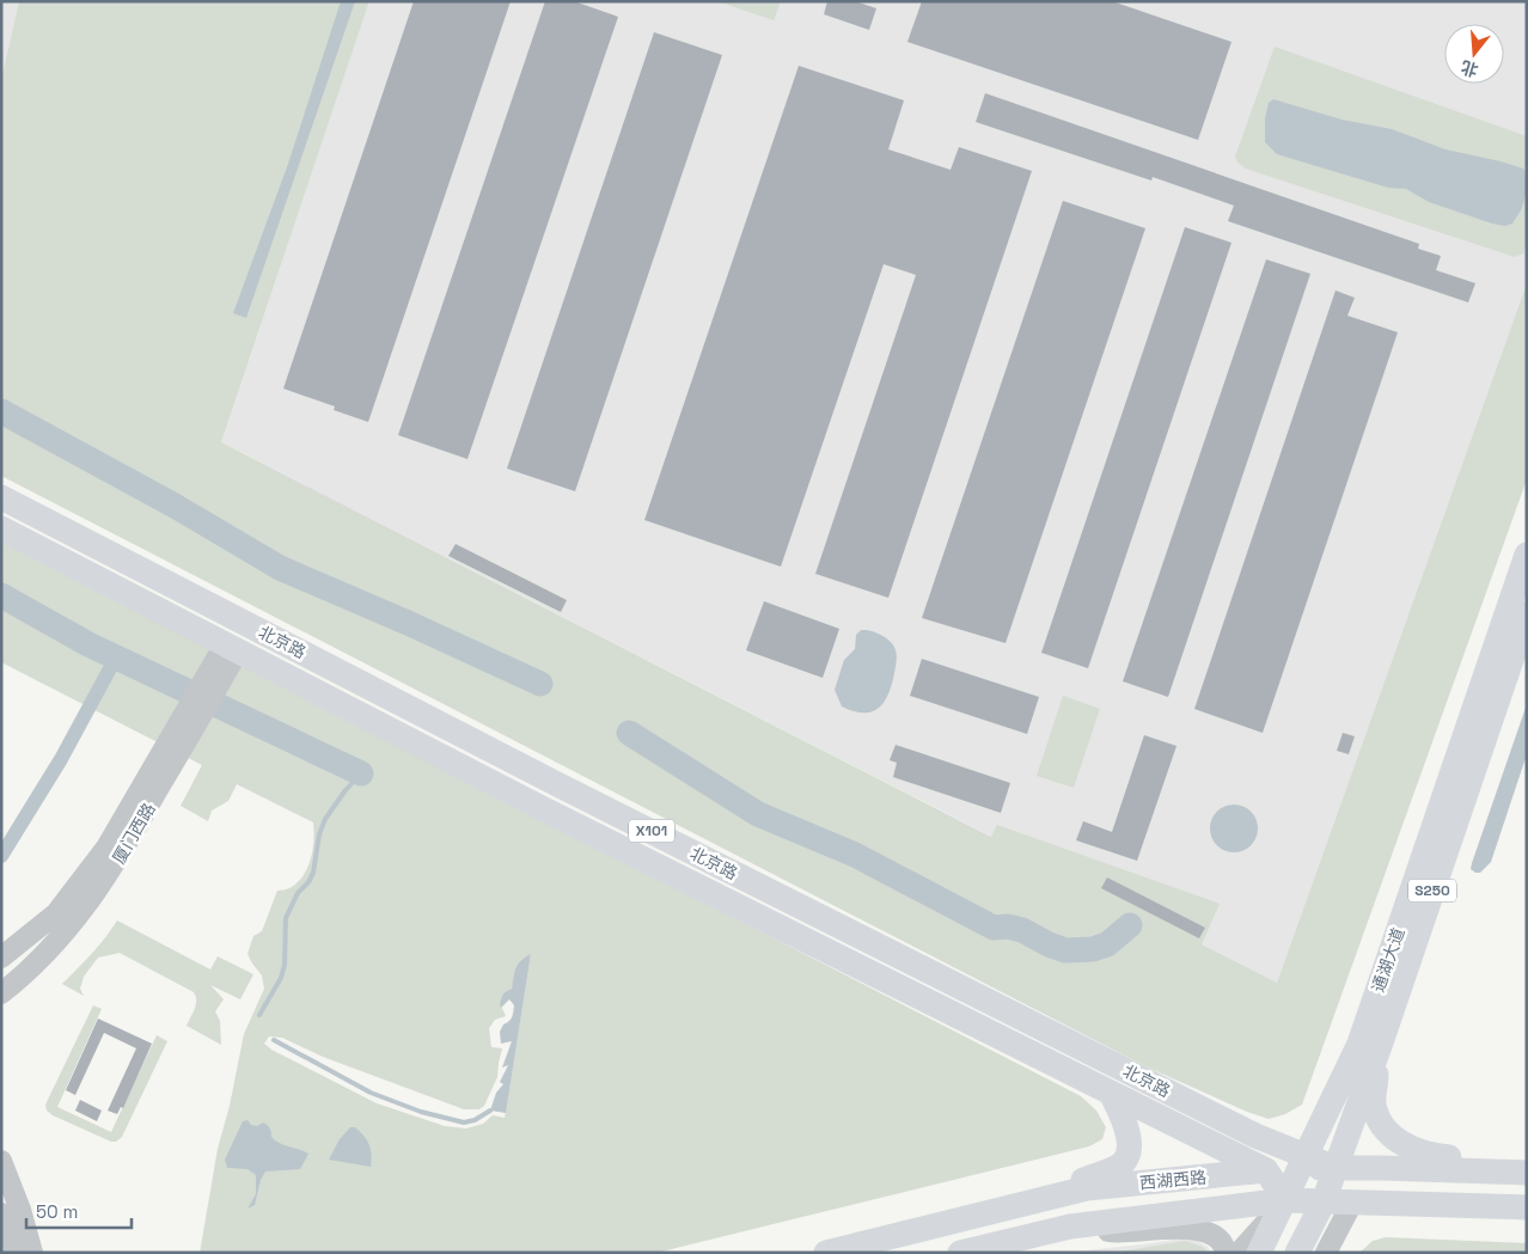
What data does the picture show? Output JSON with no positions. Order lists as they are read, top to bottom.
{
  "streets": {
    "main road": [
      "北京路",
      "X101",
      "S250",
      "通湖大道",
      "西湖西路"
    ],
    "street": ["厦门西路"]
  },
  "crossings": [
    ["北京路", "厦门西路"],
    ["北京路", "通湖大道"],
    ["北京路", "西湖西路"],
    ["通湖大道", "西湖西路"]
  ],
  "scale_bar": "50 m",
  "north": "bottom"
}
